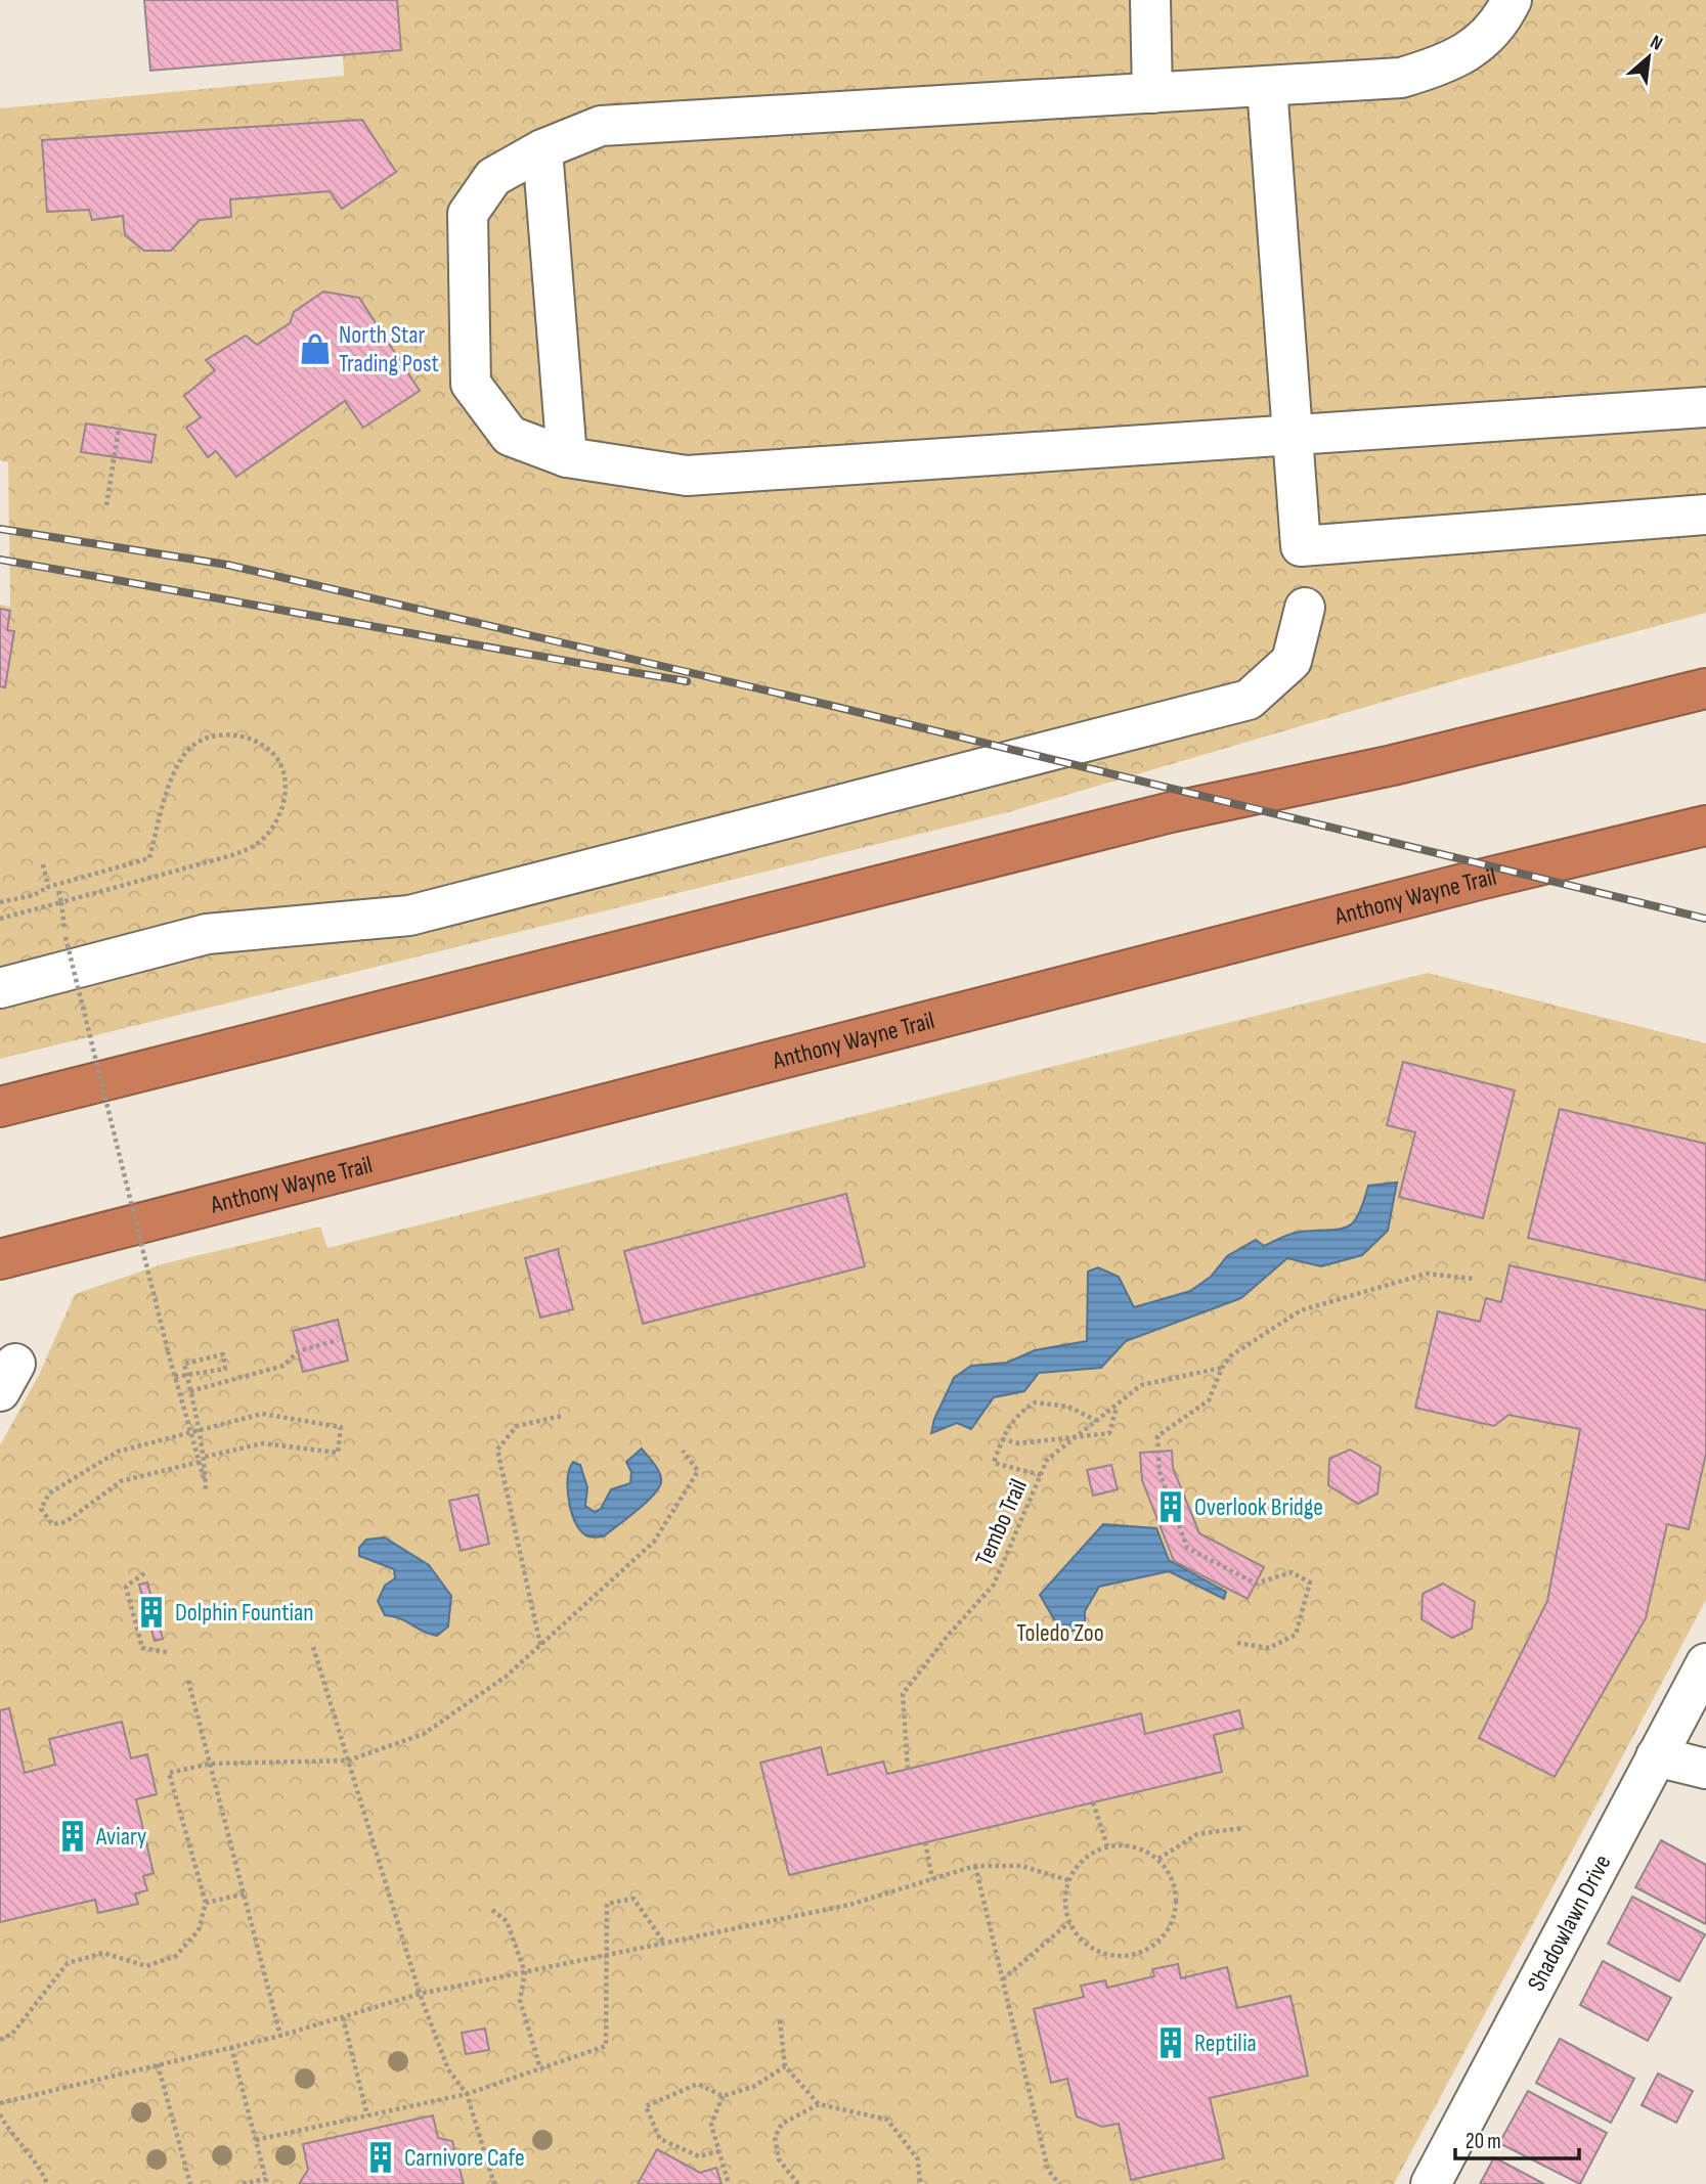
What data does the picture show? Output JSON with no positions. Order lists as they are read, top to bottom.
{
  "streets": {
    "highway": ["Anthony Wayne Trail"],
    "street": ["Shadowlawn Drive"],
    "path": ["Tembo Trail"]
  },
  "parks": ["Toledo Zoo"],
  "places": {
    "shop": ["North Star Trading Post"],
    "building": [
      "Overlook Bridge",
      "Dolphin Fountian",
      "Aviary",
      "Reptilia",
      "Carnivore Cafe"
    ]
  },
  "scale_bar": "20 m",
  "north": "top right"
}
